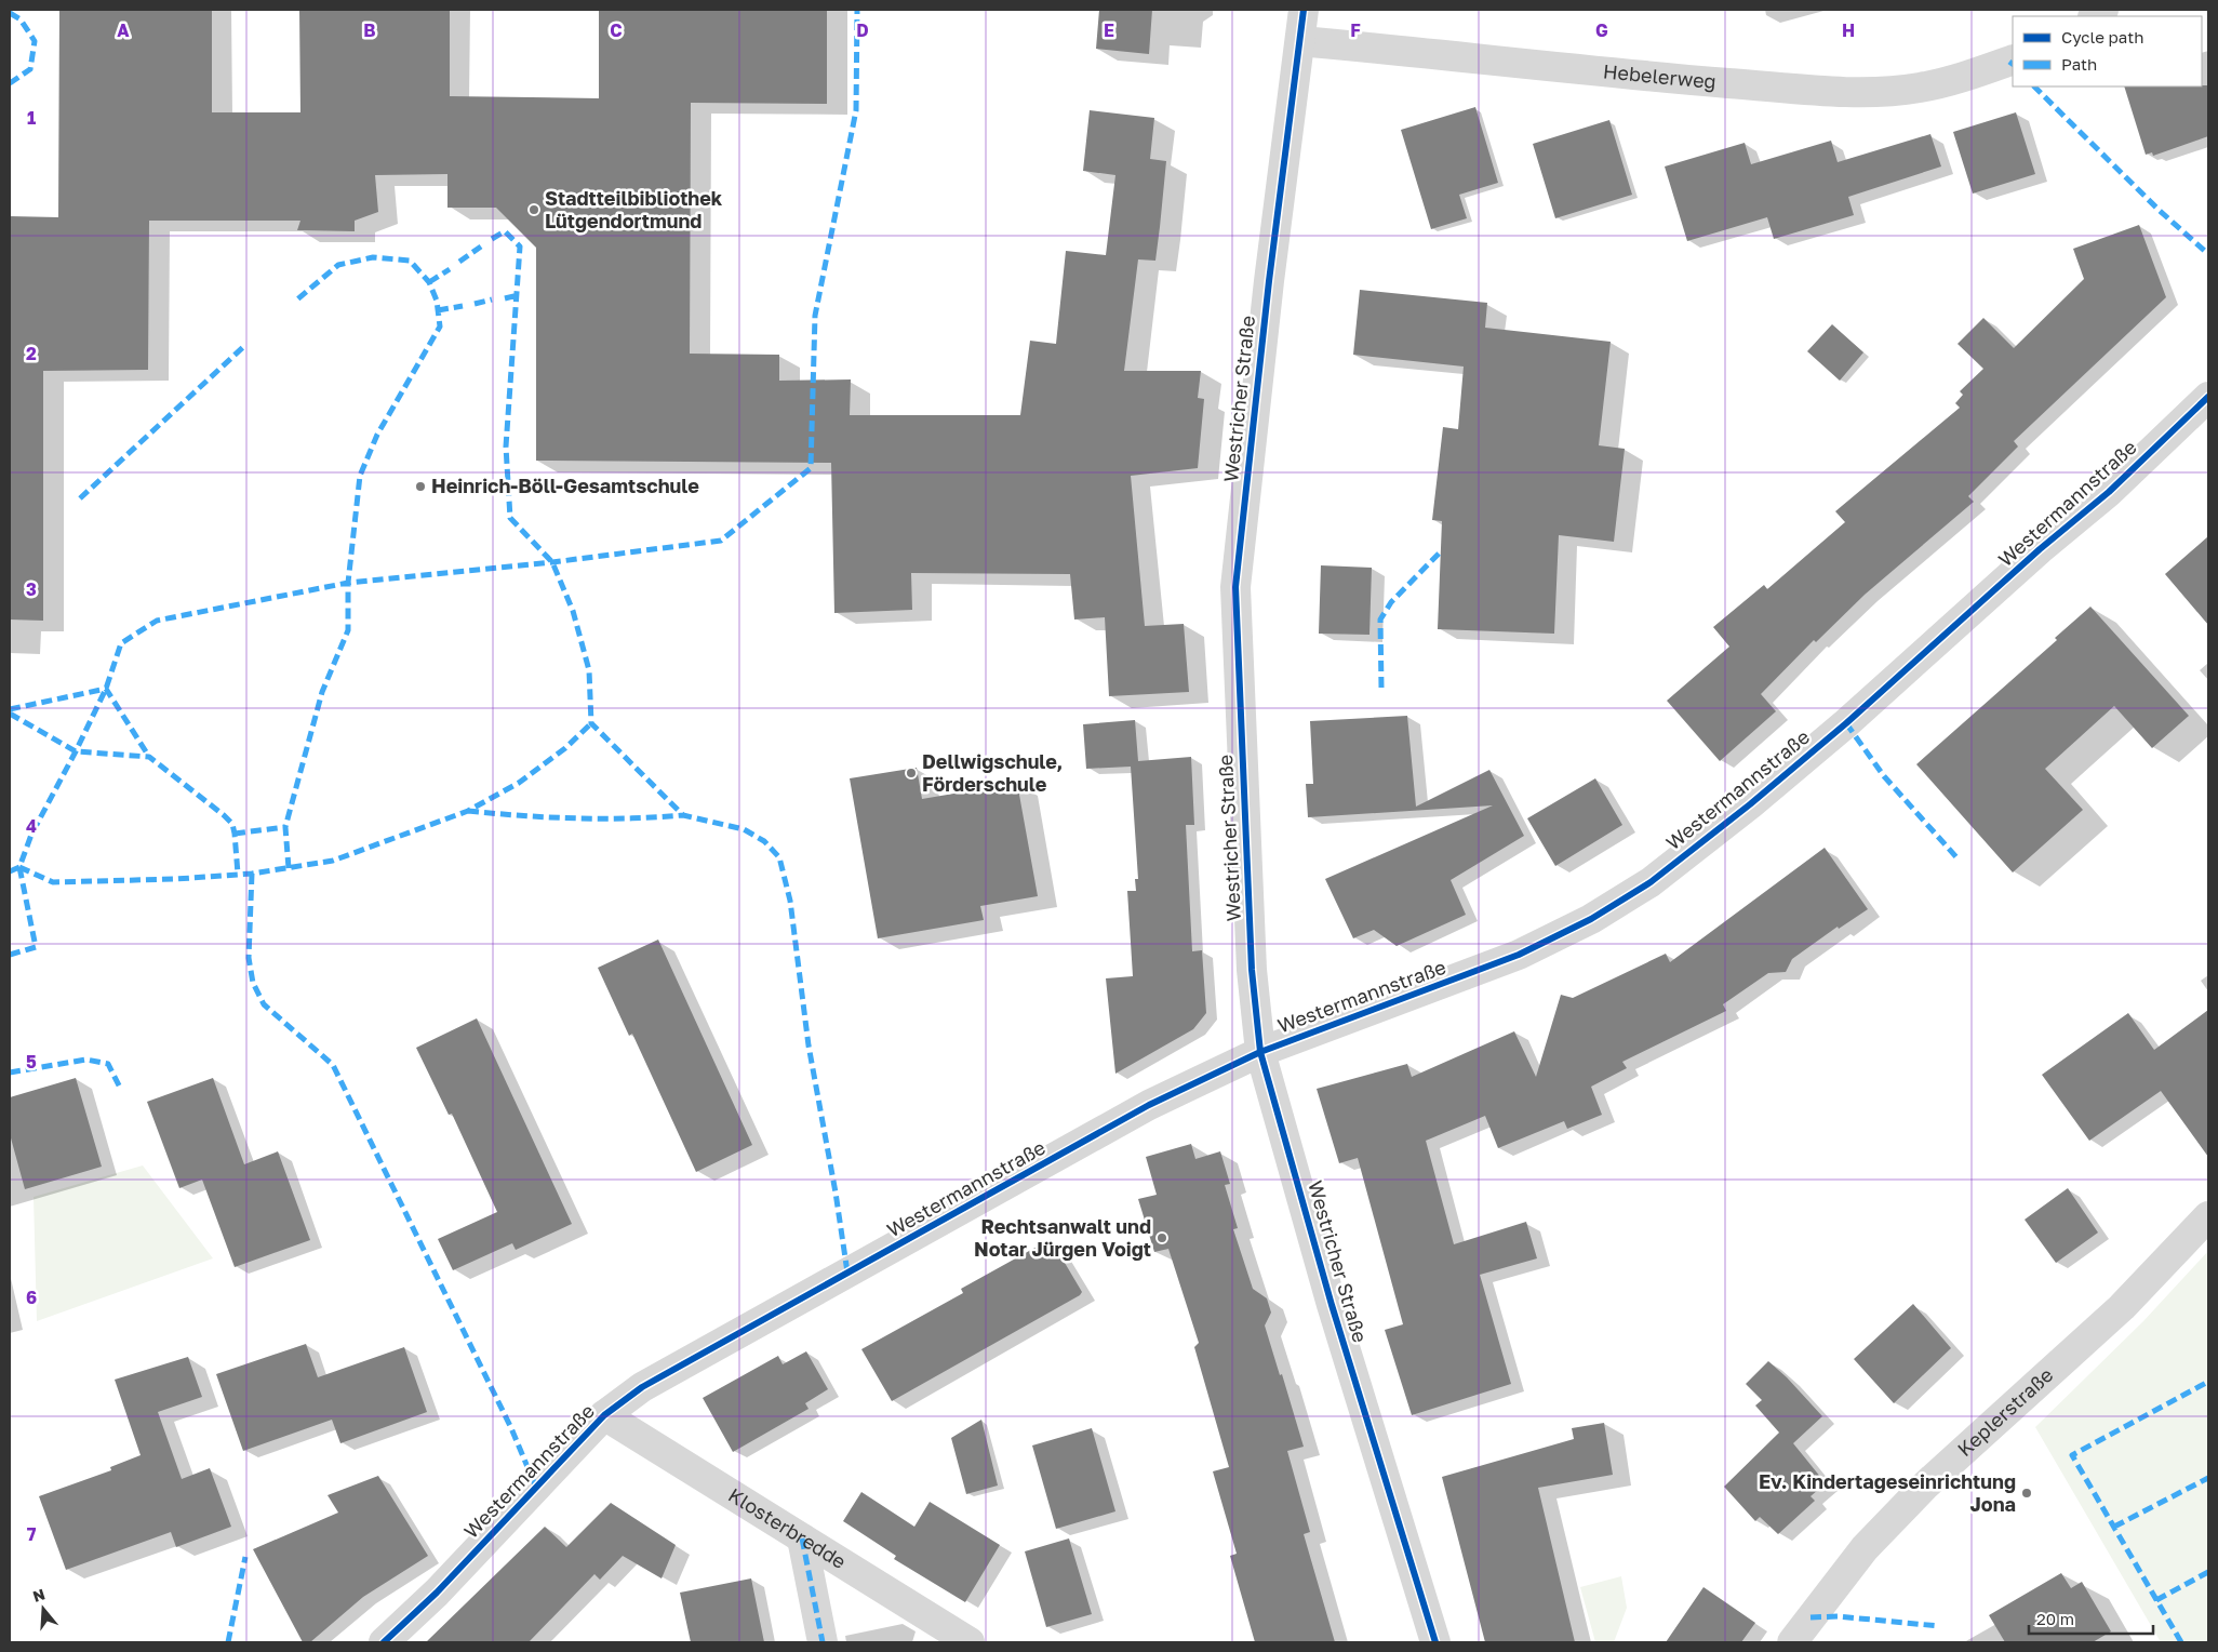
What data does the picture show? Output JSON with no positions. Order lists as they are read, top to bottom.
{
  "streets": {
    "street": [
      "Hebelerweg",
      "Westricher Straße",
      "Westermannstraße",
      "Keplerstraße",
      "Klosterbredde"
    ]
  },
  "crossings": [
    ["Hebelerweg", "Westricher Straße"],
    ["Westricher Straße", "Westermannstraße"],
    ["Westermannstraße", "Klosterbredde"]
  ],
  "places": [
    "Stadtteilbibliothek Lütgendortmund",
    "Heinrich-Böll-Gesamtschule",
    "Dellwigschule, Förderschule",
    "Rechtsanwalt und Notar Jürgen Voigt",
    "Ev. Kindertageseinrichtung Jona"
  ],
  "legend": ["Cycle path", "Path"],
  "scale_bar": "20 m",
  "north": "top",
  "grid": {
    "columns": [
      "A",
      "B",
      "C",
      "D",
      "E",
      "F",
      "G",
      "H"
    ],
    "rows": [
      "1",
      "2",
      "3",
      "4",
      "5",
      "6",
      "7"
    ]
  }
}
